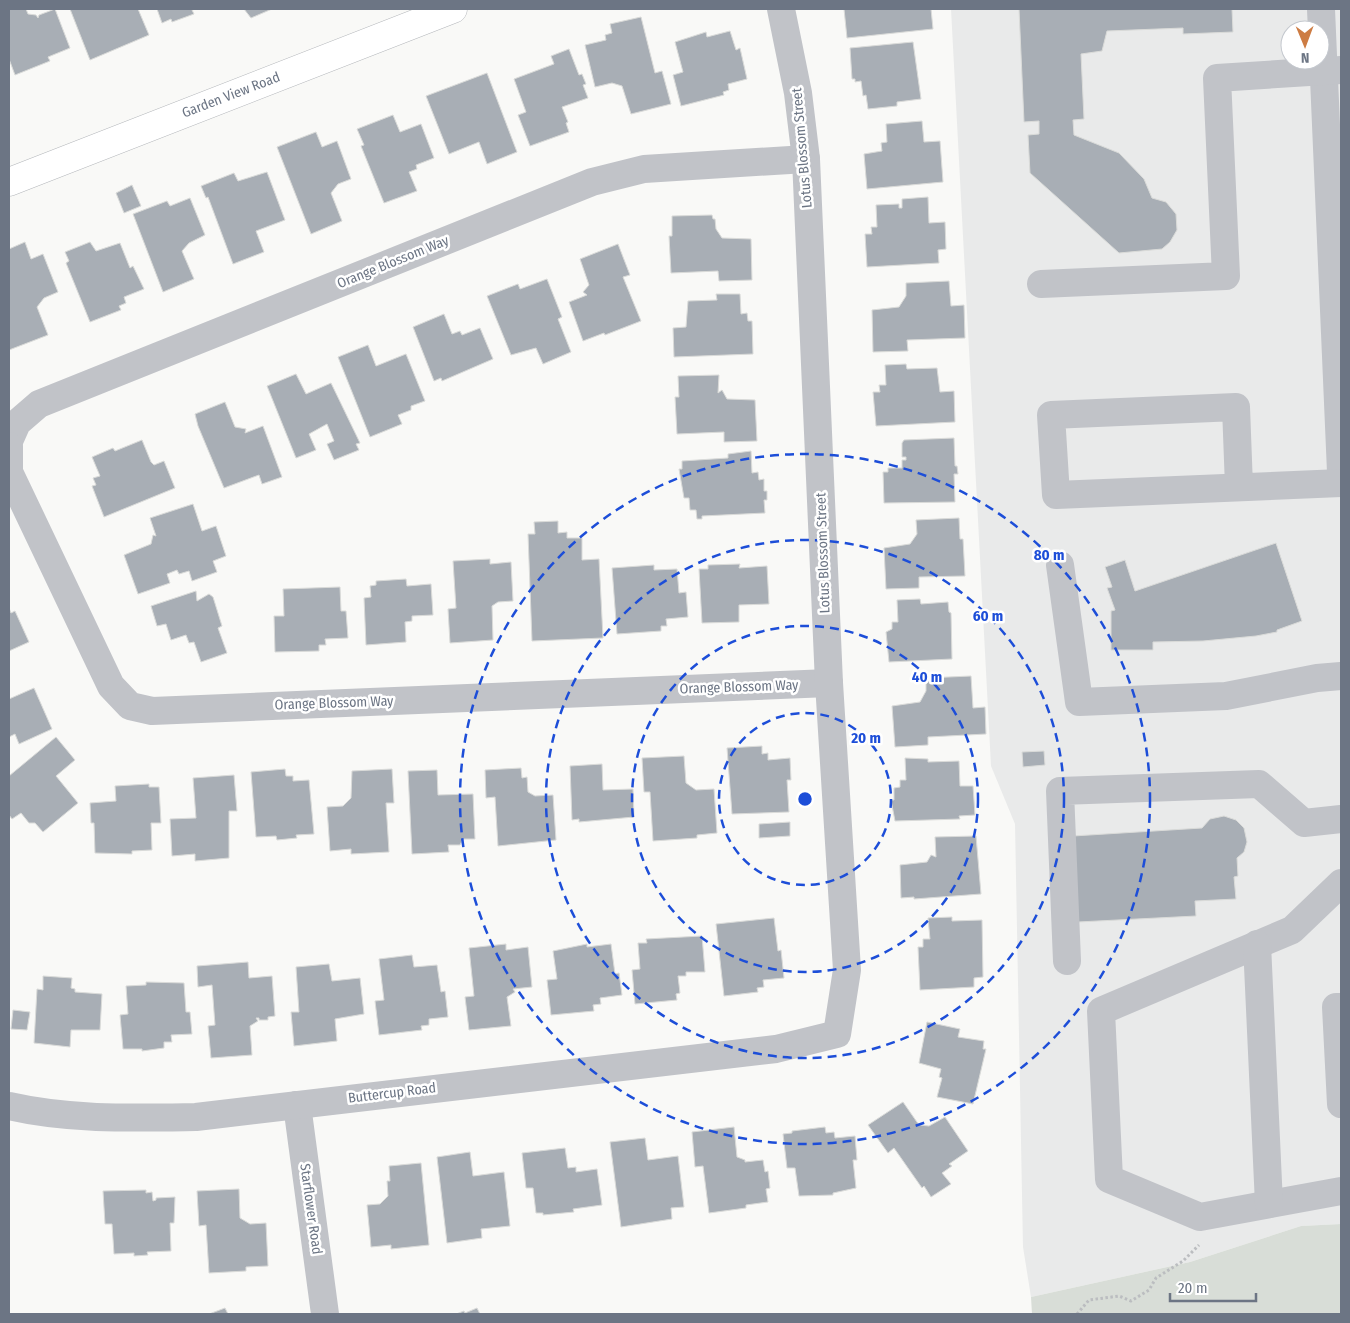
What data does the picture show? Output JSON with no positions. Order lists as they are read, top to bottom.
{
  "streets": {
    "main road": ["Garden View Road"],
    "street": [
      "Lotus Blossom Street",
      "Orange Blossom Way",
      "Buttercup Road",
      "Starflower Road"
    ]
  },
  "crossings": [
    ["Lotus Blossom Street", "Orange Blossom Way"],
    ["Lotus Blossom Street", "Buttercup Road"],
    ["Buttercup Road", "Starflower Road"]
  ],
  "scale_bar": "20 m",
  "north": "bottom",
  "rings": [
    "80 m",
    "60 m",
    "40 m",
    "20 m"
  ]
}
